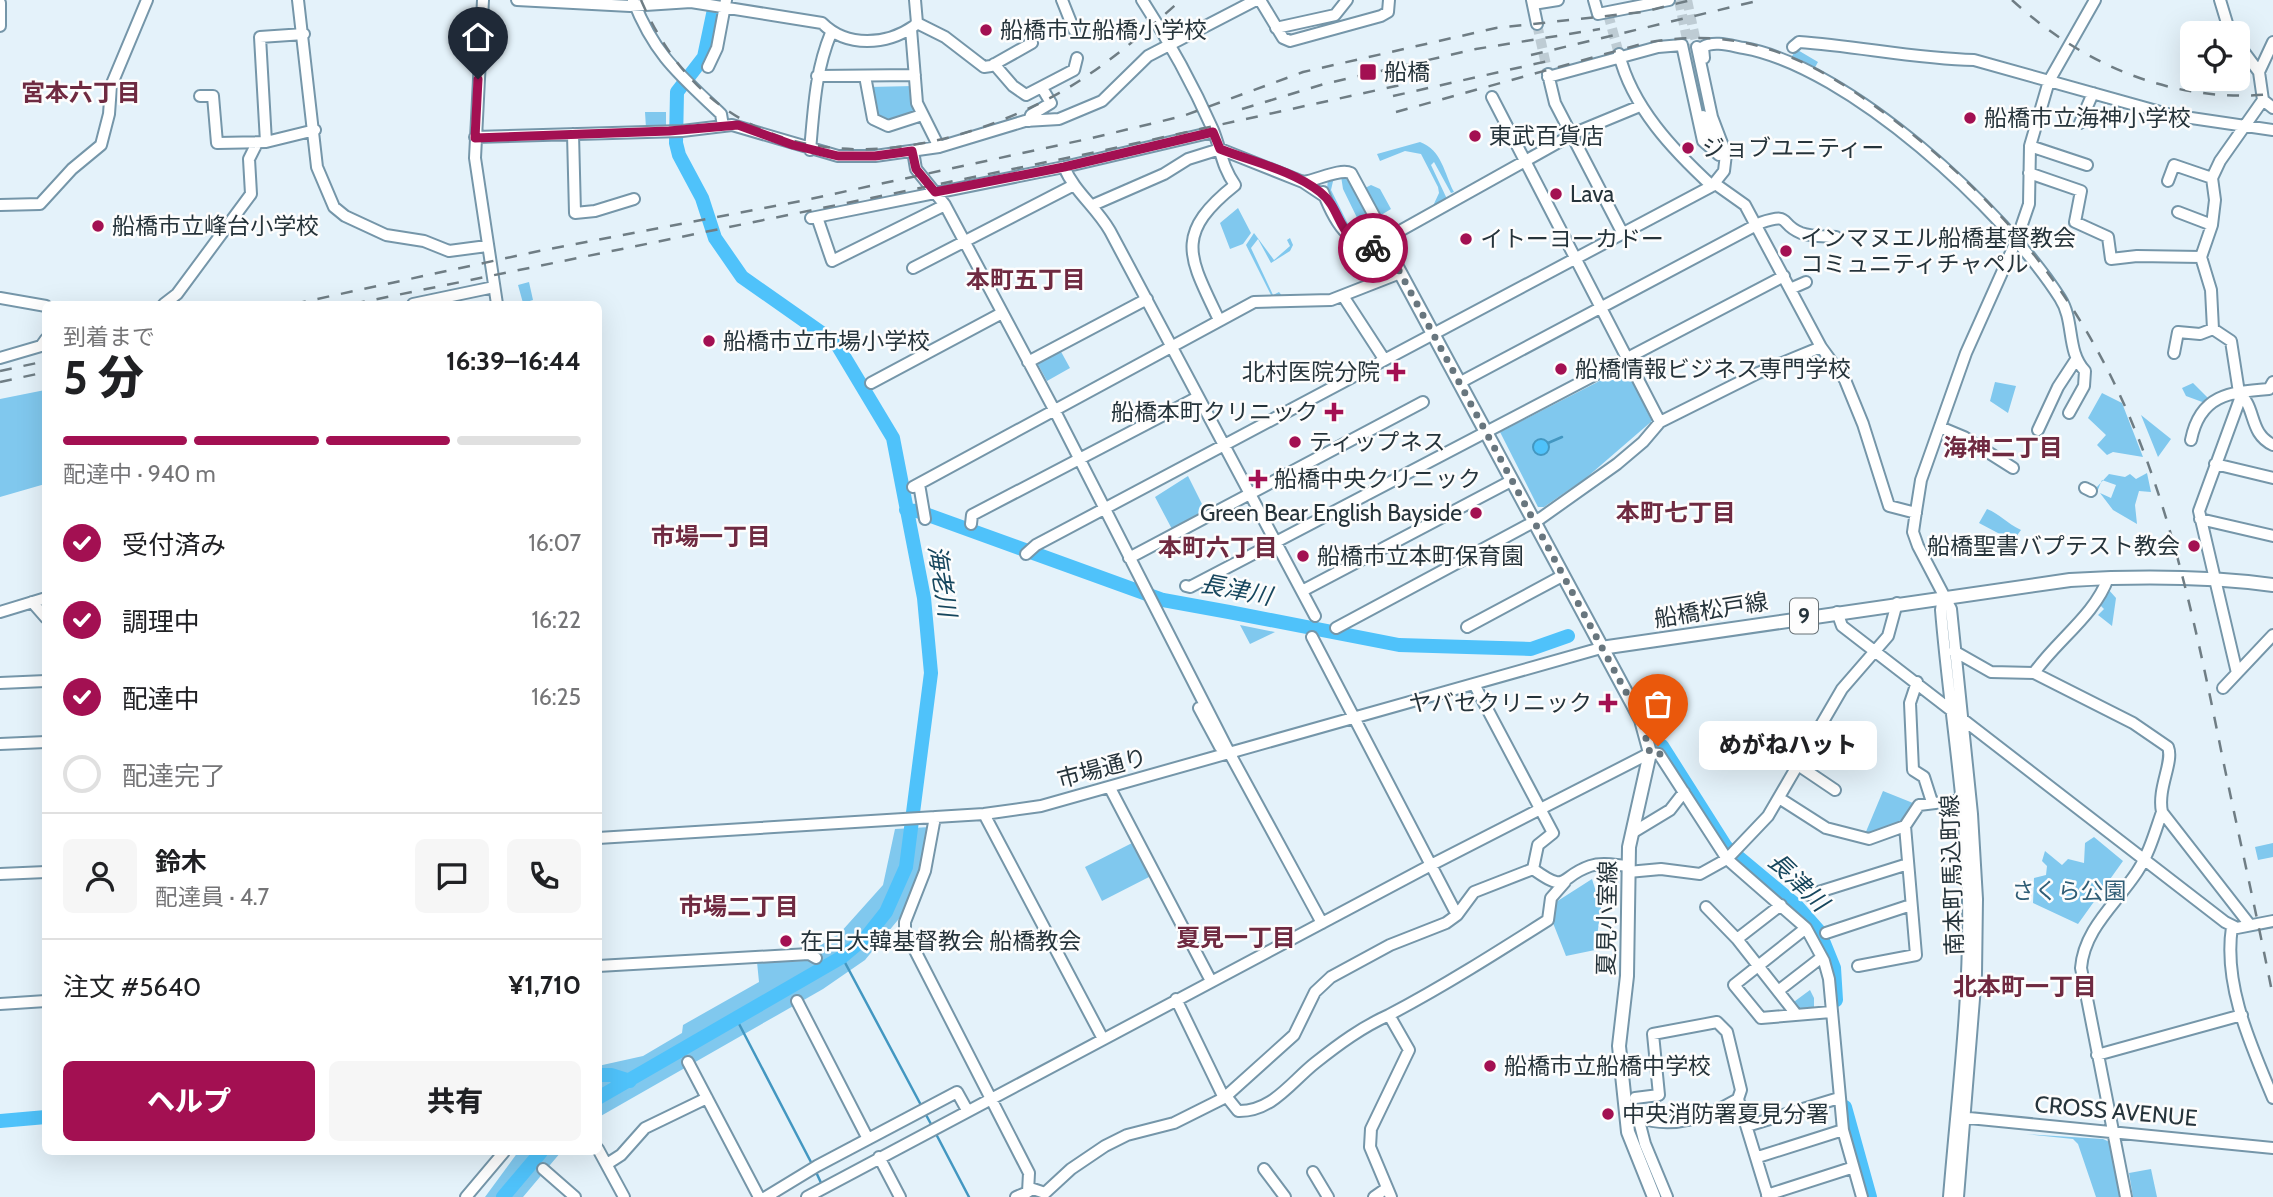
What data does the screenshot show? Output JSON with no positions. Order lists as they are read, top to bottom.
{
  "streets": {
    "main road": ["船橋松戸線", "9", "夏見小室線"],
    "street": ["市場通り", "南本町馬込町線", "CROSS AVENUE"]
  },
  "crossings": [
    ["船橋松戸線", "市場通り"],
    ["船橋松戸線", "南本町馬込町線"],
    ["船橋松戸線", "夏見小室線"],
    ["市場通り", "夏見小室線"],
    ["南本町馬込町線", "CROSS AVENUE"]
  ],
  "districts": [
    "宮本六丁目",
    "本町五丁目",
    "海神二丁目",
    "本町七丁目",
    "市場一丁目",
    "本町六丁目",
    "市場二丁目",
    "夏見一丁目",
    "北本町一丁目"
  ],
  "water": ["海老川", "長津川"],
  "parks": ["さくら公園"],
  "places": {
    "other": [
      "船橋市立船橋小学校",
      "船橋市立海神小学校",
      "東武百貨店",
      "ジョブユニティー",
      "Lava",
      "船橋市立峰台小学校",
      "イトーヨーカドー",
      "インマヌエル船橋基督教会 コミュニティチャペル",
      "船橋市立市場小学校",
      "船橋情報ビジネス専門学校",
      "ティップネス",
      "Green Bear English Bayside",
      "船橋聖書バプテスト教会",
      "船橋市立本町保育園",
      "めがねハット",
      "在日大韓基督教会 船橋教会",
      "船橋市立船橋中学校",
      "中央消防署夏見分署"
    ],
    "transit": ["船橋"],
    "health": [
      "北村医院分院",
      "船橋本町クリニック",
      "船橋中央クリニック",
      "ヤバセクリニック"
    ]
  },
  "page": {
    "heading": ["5 分", "到着まで", "16:39–16:44"],
    "panel": [
      "鈴木",
      "配達員 · 4.7",
      "注文 #5640",
      "¥1,710"
    ],
    "bar": "配達中 · 940 m",
    "list": [
      ["受付済み", "16:07"],
      ["調理中", "16:22"],
      ["配達中", "16:25"],
      "配達完了"
    ],
    "bubble": "めがねハット",
    "buttons": ["ヘルプ", "共有"]
  }
}
